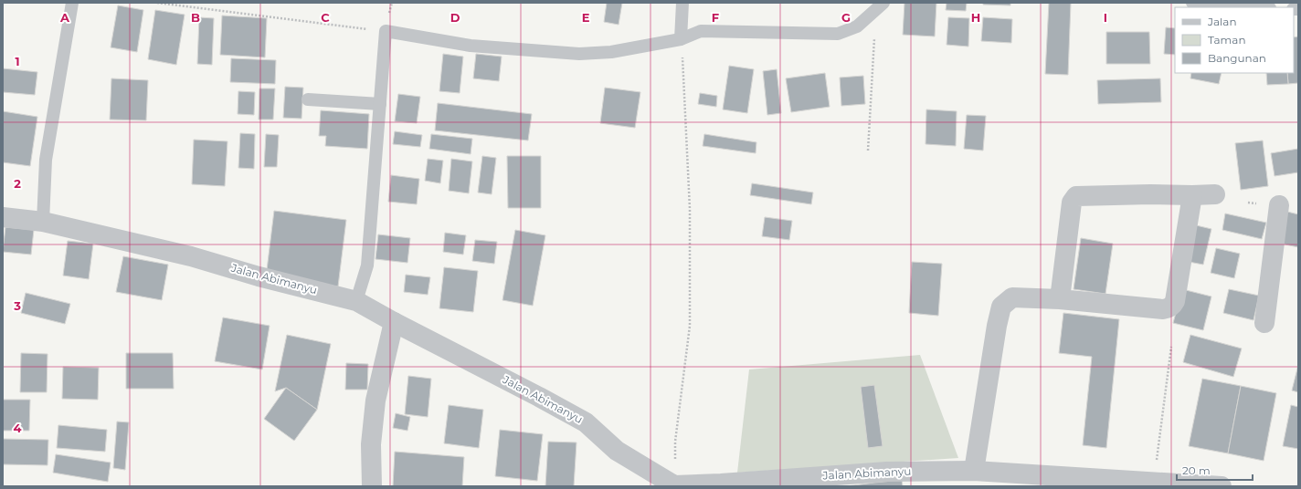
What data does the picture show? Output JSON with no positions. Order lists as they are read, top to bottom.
{
  "streets": {
    "street": ["Jalan Abimanyu"]
  },
  "legend": ["Jalan", "Taman", "Bangunan"],
  "scale_bar": "20 m",
  "grid": {
    "columns": [
      "A",
      "B",
      "C",
      "D",
      "E",
      "F",
      "G",
      "H",
      "I"
    ],
    "rows": [
      "1",
      "2",
      "3",
      "4"
    ]
  }
}
